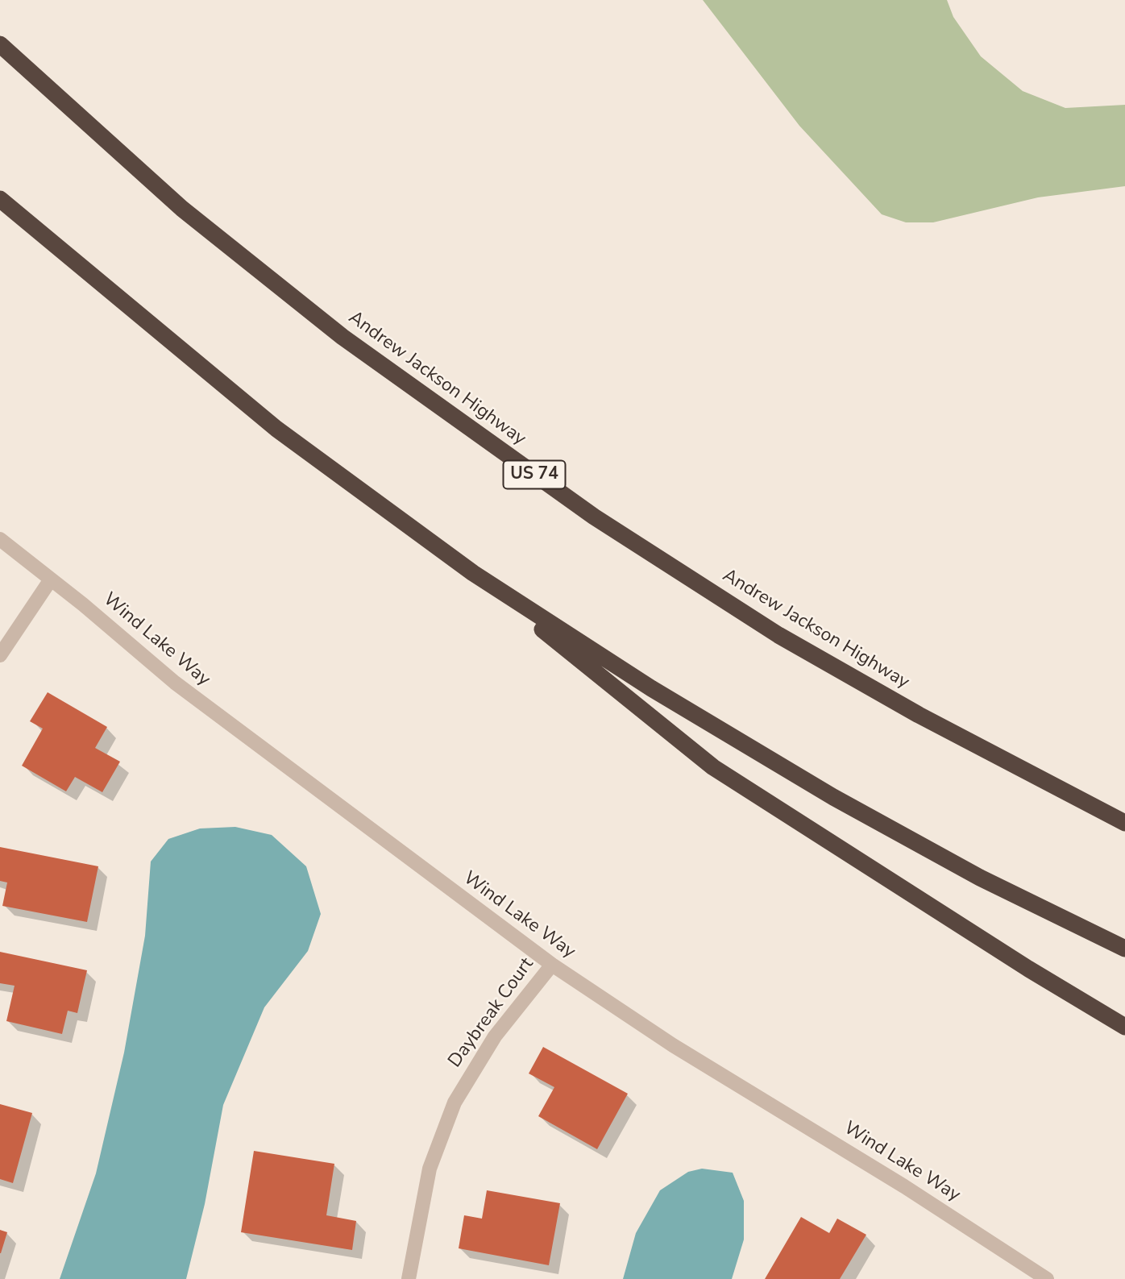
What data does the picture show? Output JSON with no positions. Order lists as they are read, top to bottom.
{
  "streets": {
    "highway": ["Andrew Jackson Highway", "US 74"],
    "street": ["Wind Lake Way", "Daybreak Court"]
  },
  "crossings": [
    ["Wind Lake Way", "Daybreak Court"]
  ]
}
